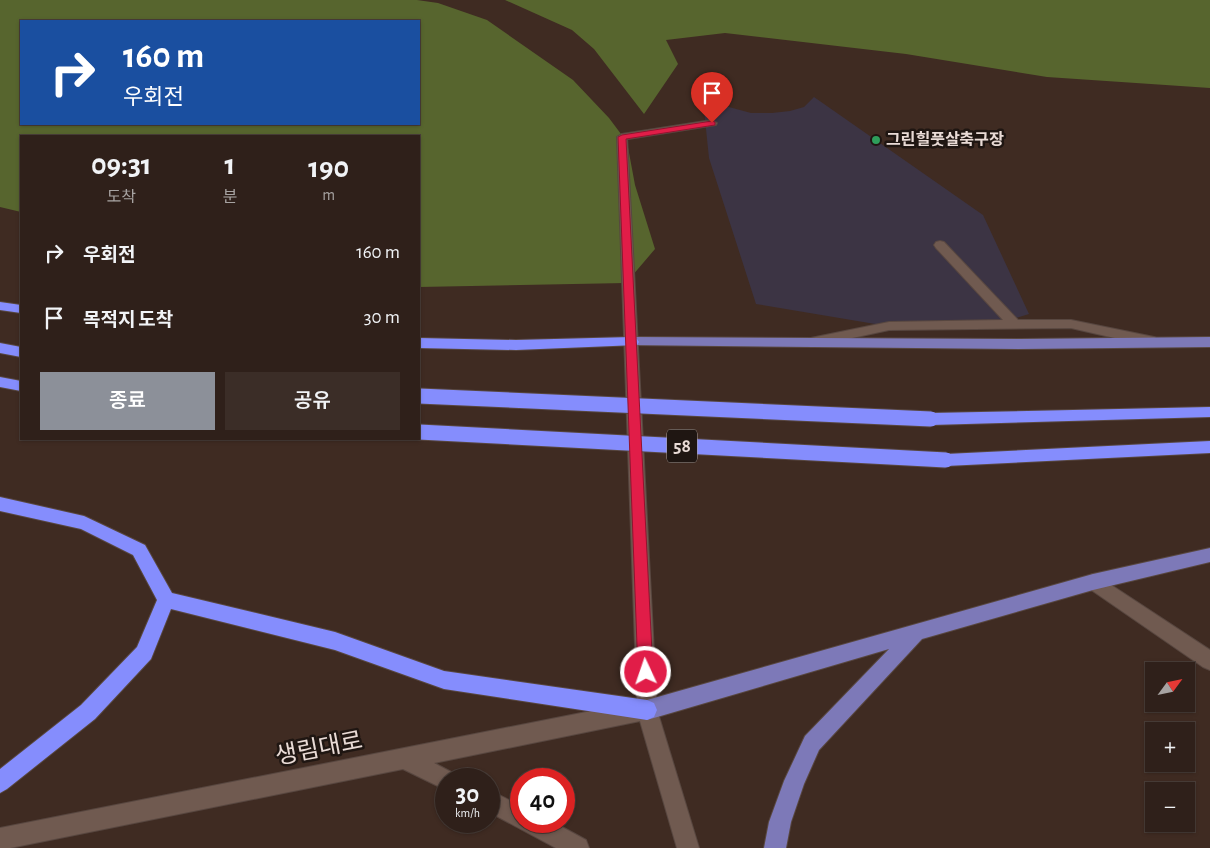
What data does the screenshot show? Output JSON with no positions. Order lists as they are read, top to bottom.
{
  "streets": {
    "highway": ["58"],
    "street": ["생림대로"]
  },
  "places": ["그린힐풋살축구장"],
  "north": "top right",
  "page": {
    "turn": ["160 m", "우회전"],
    "eta": [
      "09:31",
      "도착",
      "1",
      "분",
      "190",
      "m"
    ],
    "list": [
      {
        "name": "우회전",
        "value": "160 m"
      },
      {
        "name": "목적지 도착",
        "value": "30 m"
      }
    ],
    "buttons": ["종료", "공유"],
    "map_buttons": ["+", "−"],
    "speed": "30 km/h",
    "limit": "40"
  }
}
